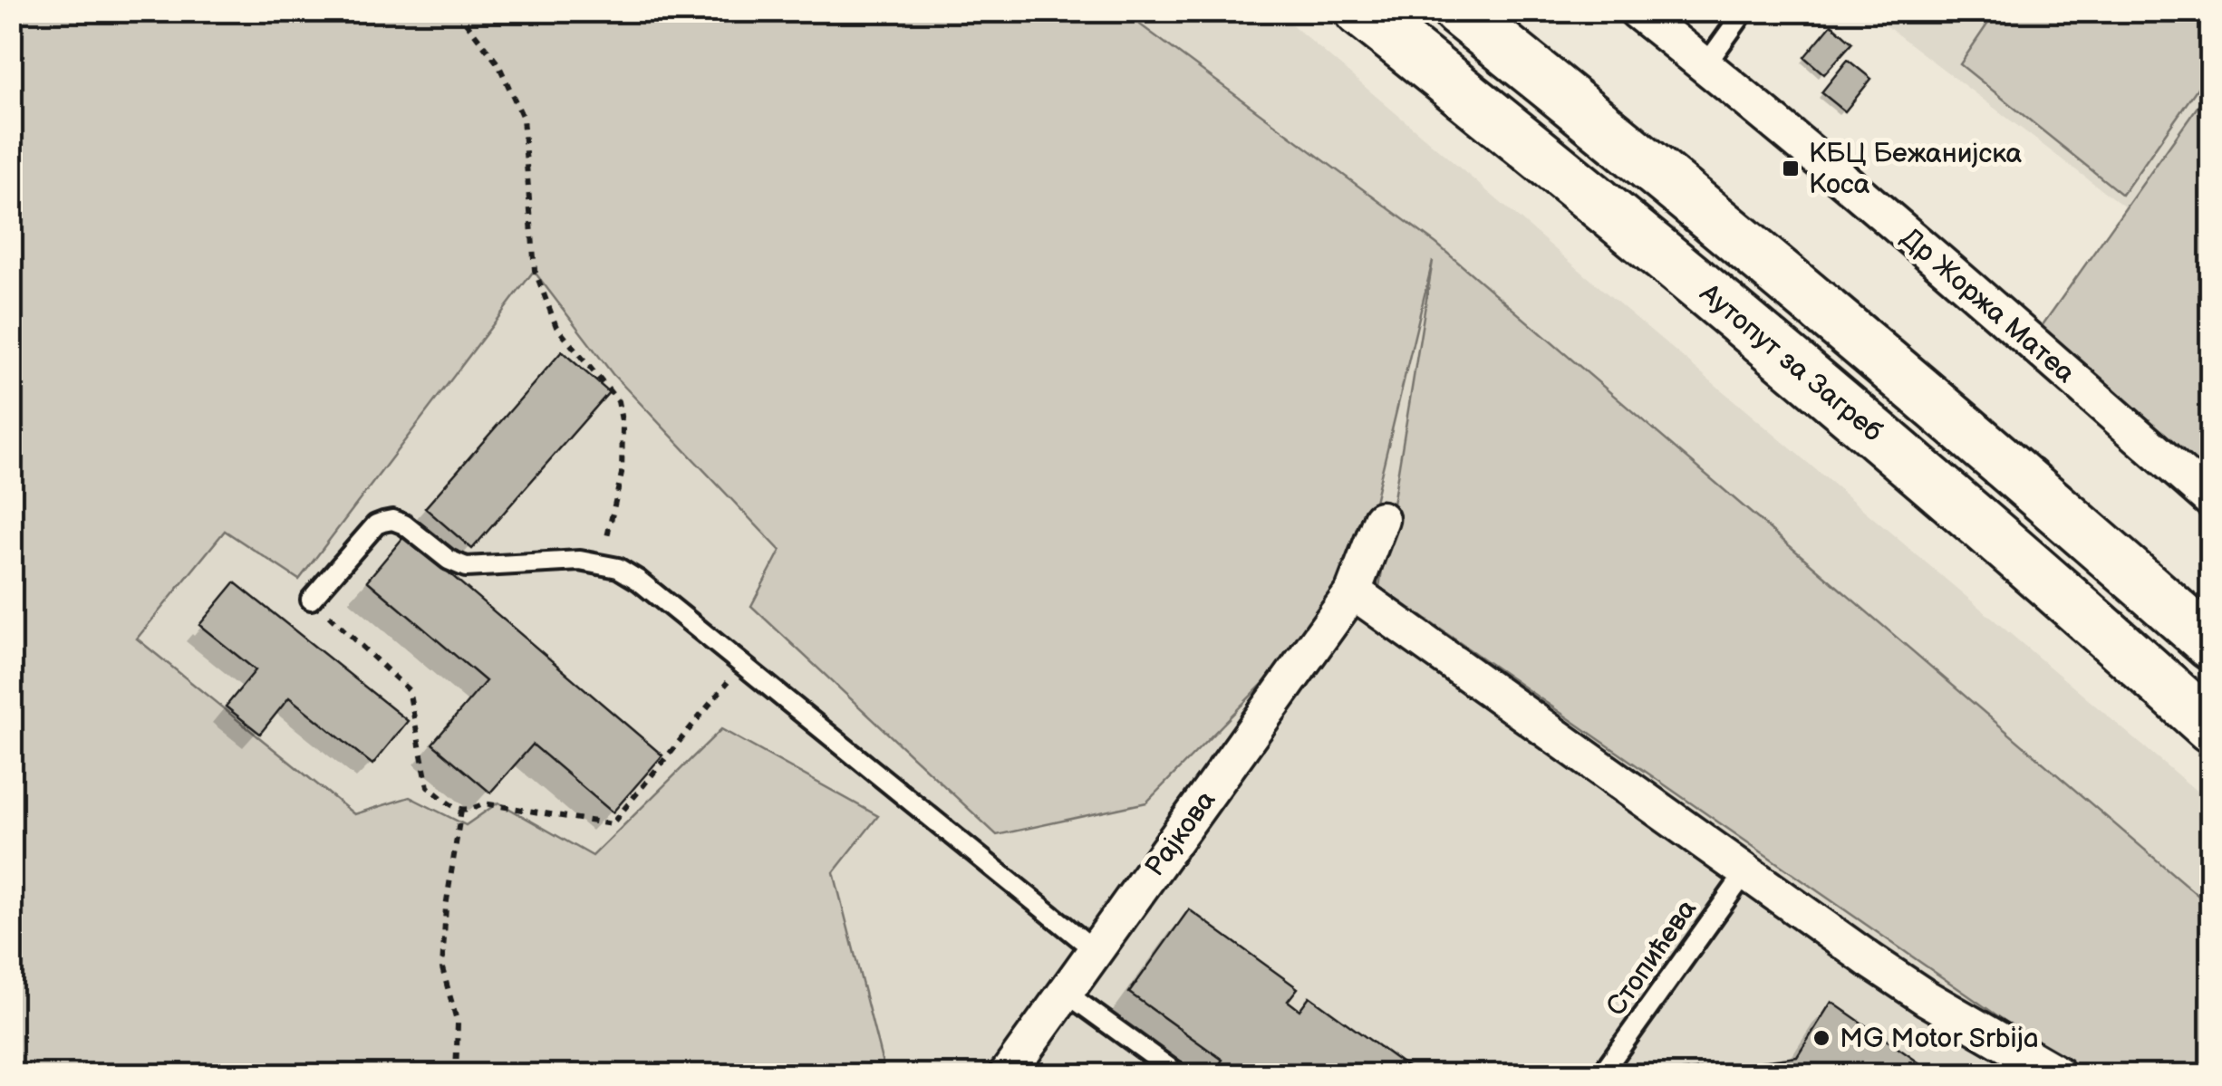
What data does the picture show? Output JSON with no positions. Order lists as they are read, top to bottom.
{
  "streets": {
    "highway": ["Аутопут за Загреб"],
    "street": ["Др Жоржа Матеа", "Рајкова"],
    "lane": ["Стопићева"]
  },
  "places": {
    "transit": ["КБЦ Бежанијска Коса"],
    "other": ["MG Motor Srbija"]
  }
}
